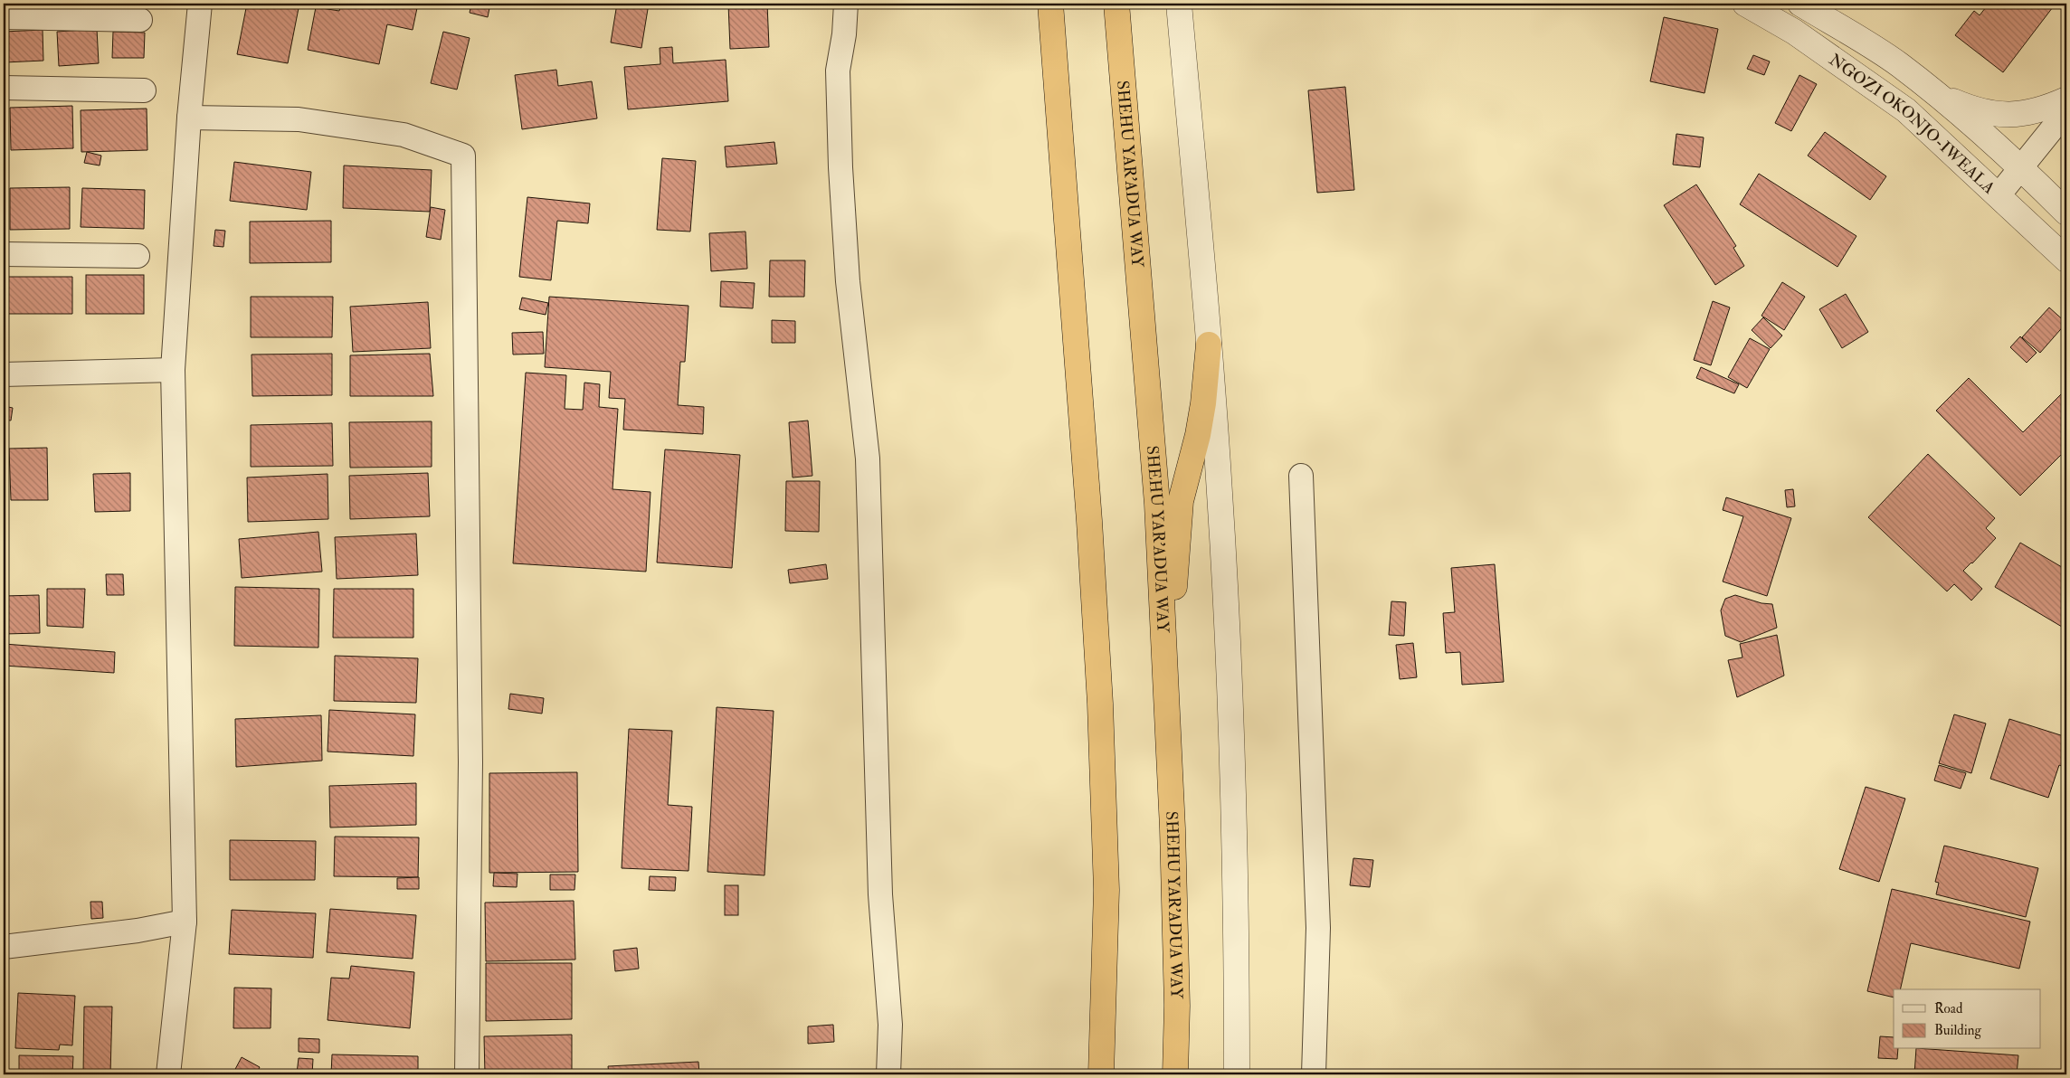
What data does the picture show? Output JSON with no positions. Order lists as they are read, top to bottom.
{
  "streets": {
    "highway": ["SHEHU YAR'ADUA WAY"],
    "street": ["NGOZI OKONJO-IWEALA"]
  },
  "legend": ["Road", "Building"]
}
